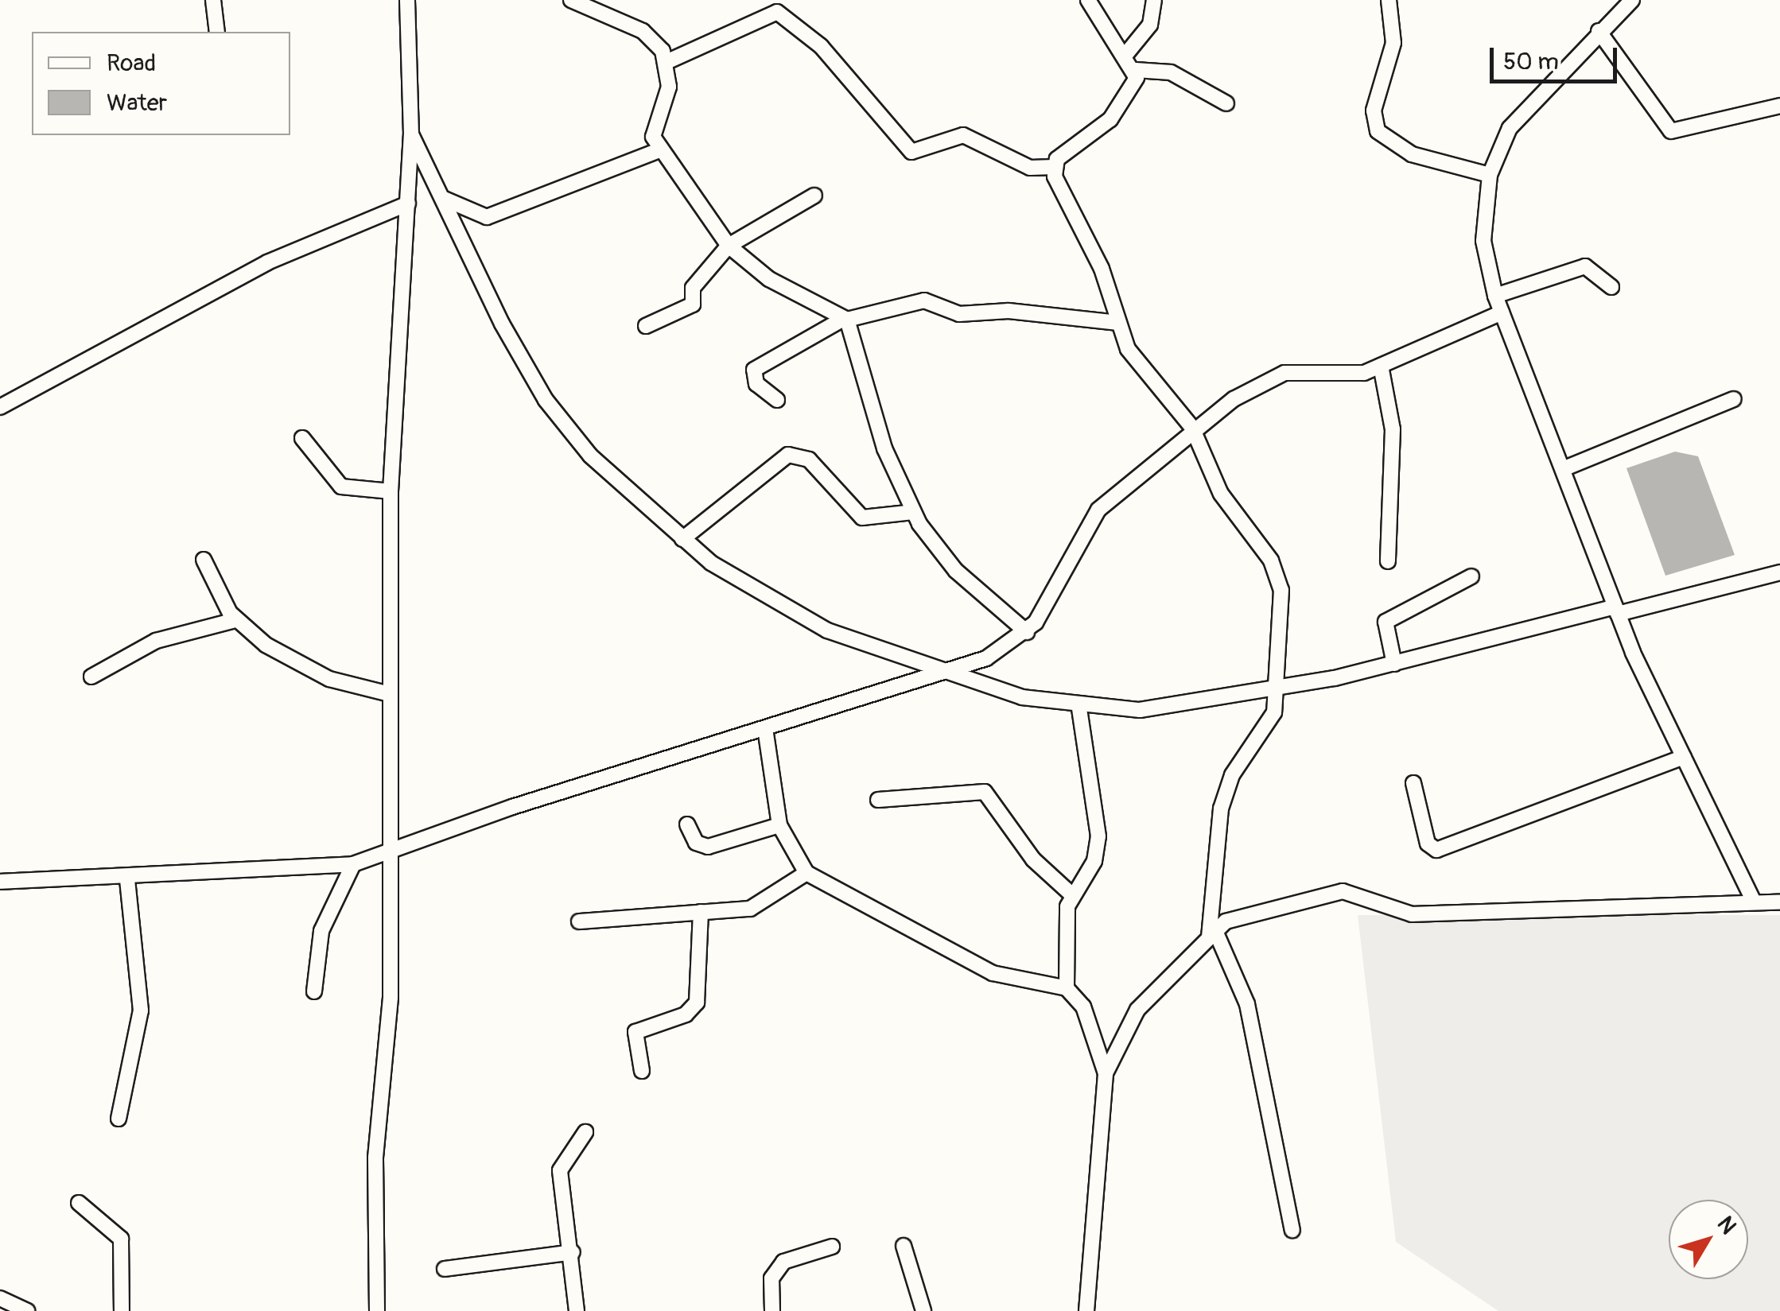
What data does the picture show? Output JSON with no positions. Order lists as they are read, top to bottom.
{
  "legend": ["Road", "Water"],
  "scale_bar": "50 m",
  "north": "top right"
}
